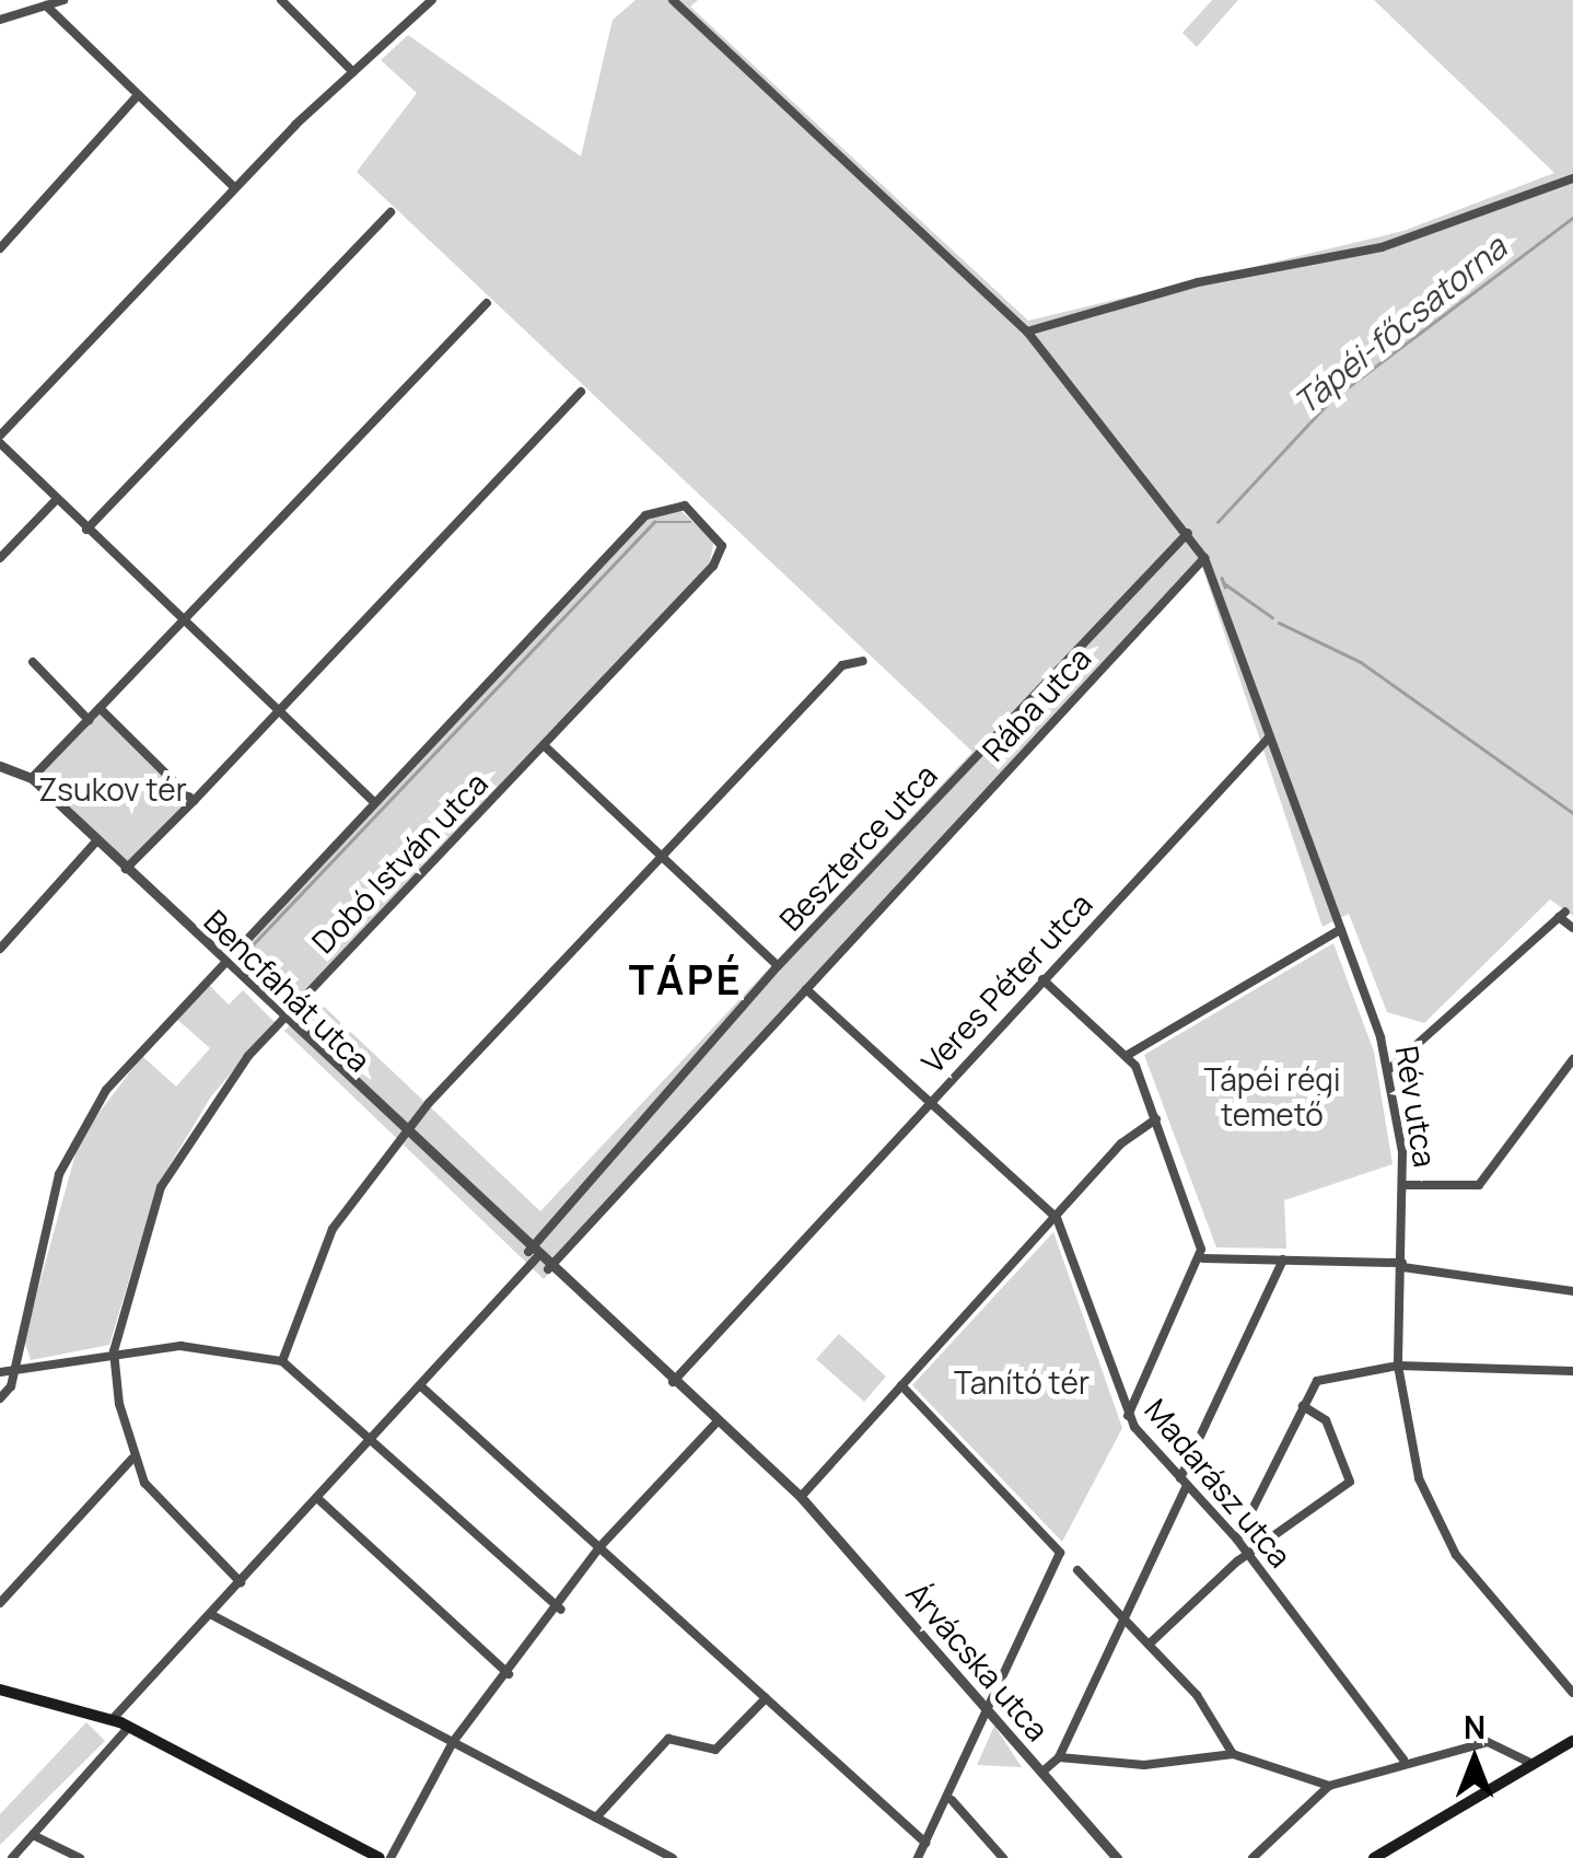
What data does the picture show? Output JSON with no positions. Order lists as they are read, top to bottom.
{
  "streets": {
    "street": [
      "Rába utca",
      "Beszterce utca",
      "Dobó István utca",
      "Veres Péter utca",
      "Bencfahát utca",
      "Rév utca",
      "Madarász utca",
      "Árvácska utca"
    ]
  },
  "crossings": [
    ["Rába utca", "Bencfahát utca"],
    ["Rába utca", "Rév utca"],
    ["Rába utca", "Madarász utca"],
    ["Beszterce utca", "Dobó István utca"],
    ["Beszterce utca", "Bencfahát utca"],
    ["Beszterce utca", "Rév utca"],
    ["Dobó István utca", "Bencfahát utca"],
    ["Veres Péter utca", "Bencfahát utca"],
    ["Veres Péter utca", "Rév utca"],
    ["Veres Péter utca", "Madarász utca"],
    ["Veres Péter utca", "Árvácska utca"],
    ["Bencfahát utca", "Árvácska utca"]
  ],
  "districts": ["TÁPÉ"],
  "water": ["Tápéi-főcsatorna"],
  "parks": ["Zsukov tér", "Tápéi régi temető", "Tanító tér"],
  "north": "top"
}
